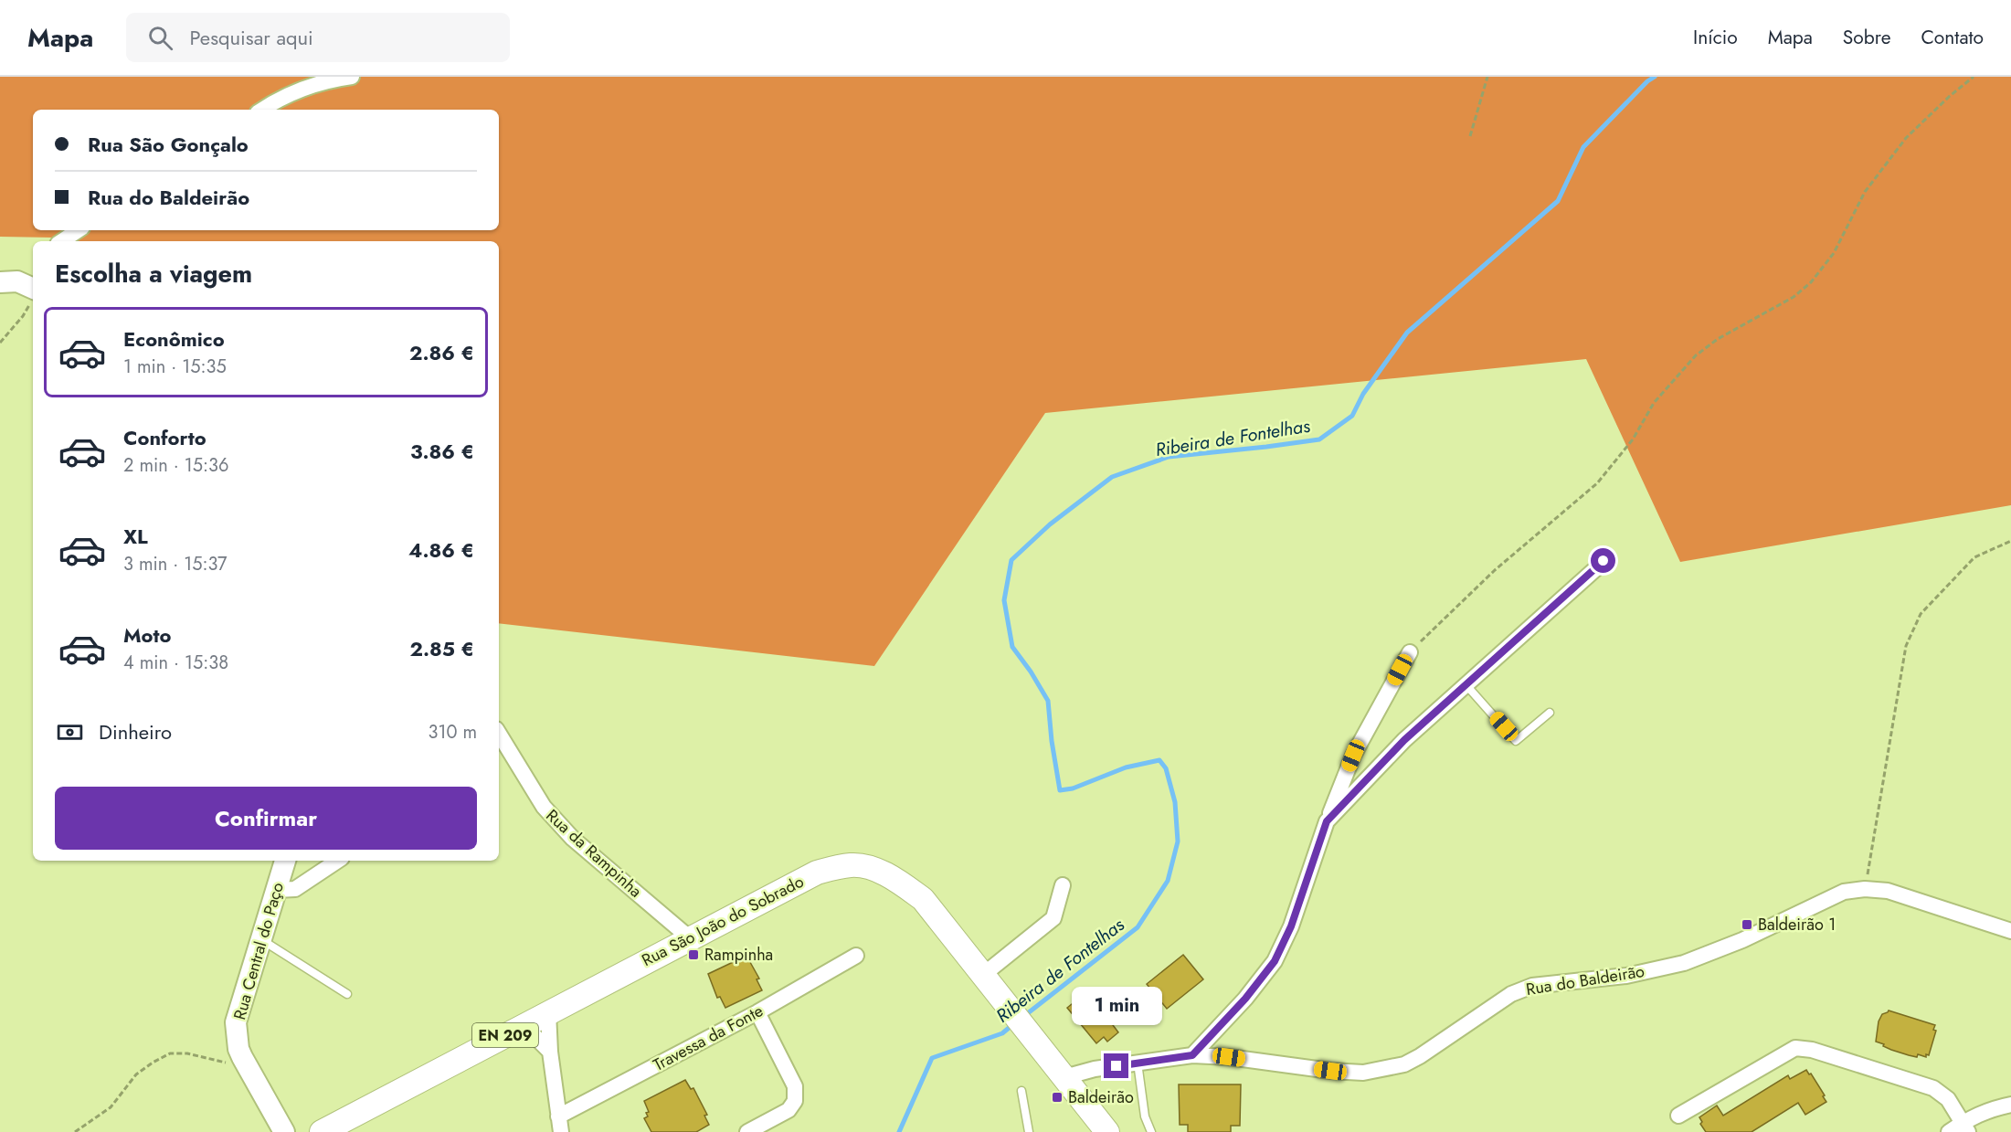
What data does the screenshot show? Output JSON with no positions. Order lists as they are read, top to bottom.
{
  "streets": {
    "main road": ["Rua São João do Sobrado", "EN 209"],
    "street": [
      "Rua da Rampinha",
      "Rua Central do Paço",
      "Rua do Baldeirão",
      "Travessa da Fonte"
    ]
  },
  "crossings": [
    ["Rua da Rampinha", "Rua São João do Sobrado"],
    ["Rua São João do Sobrado", "Rua do Baldeirão"]
  ],
  "water": ["Ribeira de Fontelhas"],
  "places": {
    "transit": ["Baldeirão 1", "Rampinha", "Baldeirão"]
  },
  "page": {
    "header": "Mapa",
    "search": "Pesquisar aqui",
    "nav": [
      "Início",
      "Mapa",
      "Sobre",
      "Contato"
    ],
    "banner": ["Rua São Gonçalo", "Rua do Baldeirão"],
    "heading": "Escolha a viagem",
    "list": [
      {
        "name": "Econômico",
        "note": "1 min · 15:35",
        "value": "2.86 €"
      },
      {
        "name": "Conforto",
        "note": "2 min · 15:36",
        "value": "3.86 €"
      },
      {
        "name": "XL",
        "note": "3 min · 15:37",
        "value": "4.86 €"
      },
      {
        "name": "Moto",
        "note": "4 min · 15:38",
        "value": "2.85 €"
      }
    ],
    "pay": ["Dinheiro", "310 m"],
    "buttons": "Confirmar",
    "bubble": "1 min"
  }
}
